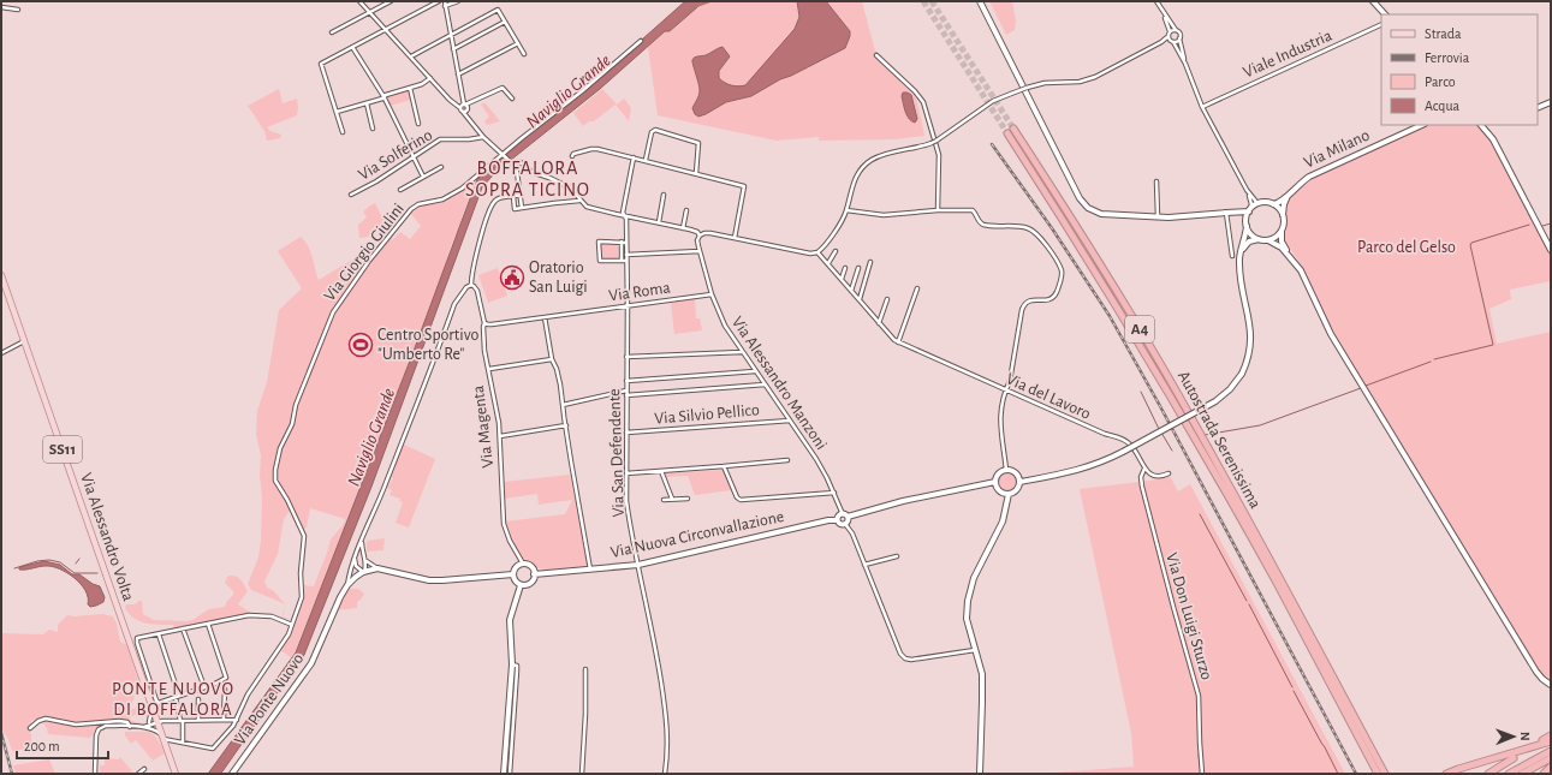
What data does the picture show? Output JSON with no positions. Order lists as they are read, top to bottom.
{
  "streets": {
    "highway": ["A4", "Autostrada Serenissima"],
    "main road": ["SS11", "Via Alessandro Volta"],
    "street": [
      "Viale Industria",
      "Via Milano",
      "Via Solferino",
      "Via Giorgio Giulini",
      "Via Roma",
      "Via Alessandro Manzoni",
      "Via del Lavoro",
      "Via Silvio Pellico",
      "Via Magenta",
      "Via San Defendente",
      "Via Nuova Circonvallazione",
      "Via Don Luigi Sturzo",
      "Via Ponte Nuovo"
    ]
  },
  "crossings": [
    ["Via Roma", "Via Alessandro Manzoni"],
    ["Via Roma", "Via Magenta"],
    ["Via Roma", "Via San Defendente"],
    ["Via Alessandro Manzoni", "Via Silvio Pellico"],
    ["Via Alessandro Manzoni", "Via Nuova Circonvallazione"],
    ["Via del Lavoro", "Via Don Luigi Sturzo"],
    ["Via Silvio Pellico", "Via San Defendente"],
    ["Via Magenta", "Via Nuova Circonvallazione"],
    ["Via Magenta", "Via Ponte Nuovo"],
    ["SS11", "Via Alessandro Volta"],
    ["Via San Defendente", "Via Nuova Circonvallazione"]
  ],
  "districts": ["BOFFALORA SOPRA TICINO", "PONTE NUOVO DI BOFFALORA"],
  "water": ["Naviglio Grande"],
  "parks": ["Parco del Gelso"],
  "places": {
    "public building": ["Oratorio San Luigi"],
    "sports": ["Centro Sportivo \"Umberto Re\""]
  },
  "legend": [
    "Strada",
    "Ferrovia",
    "Parco",
    "Acqua"
  ],
  "scale_bar": "200 m",
  "north": "right"
}
